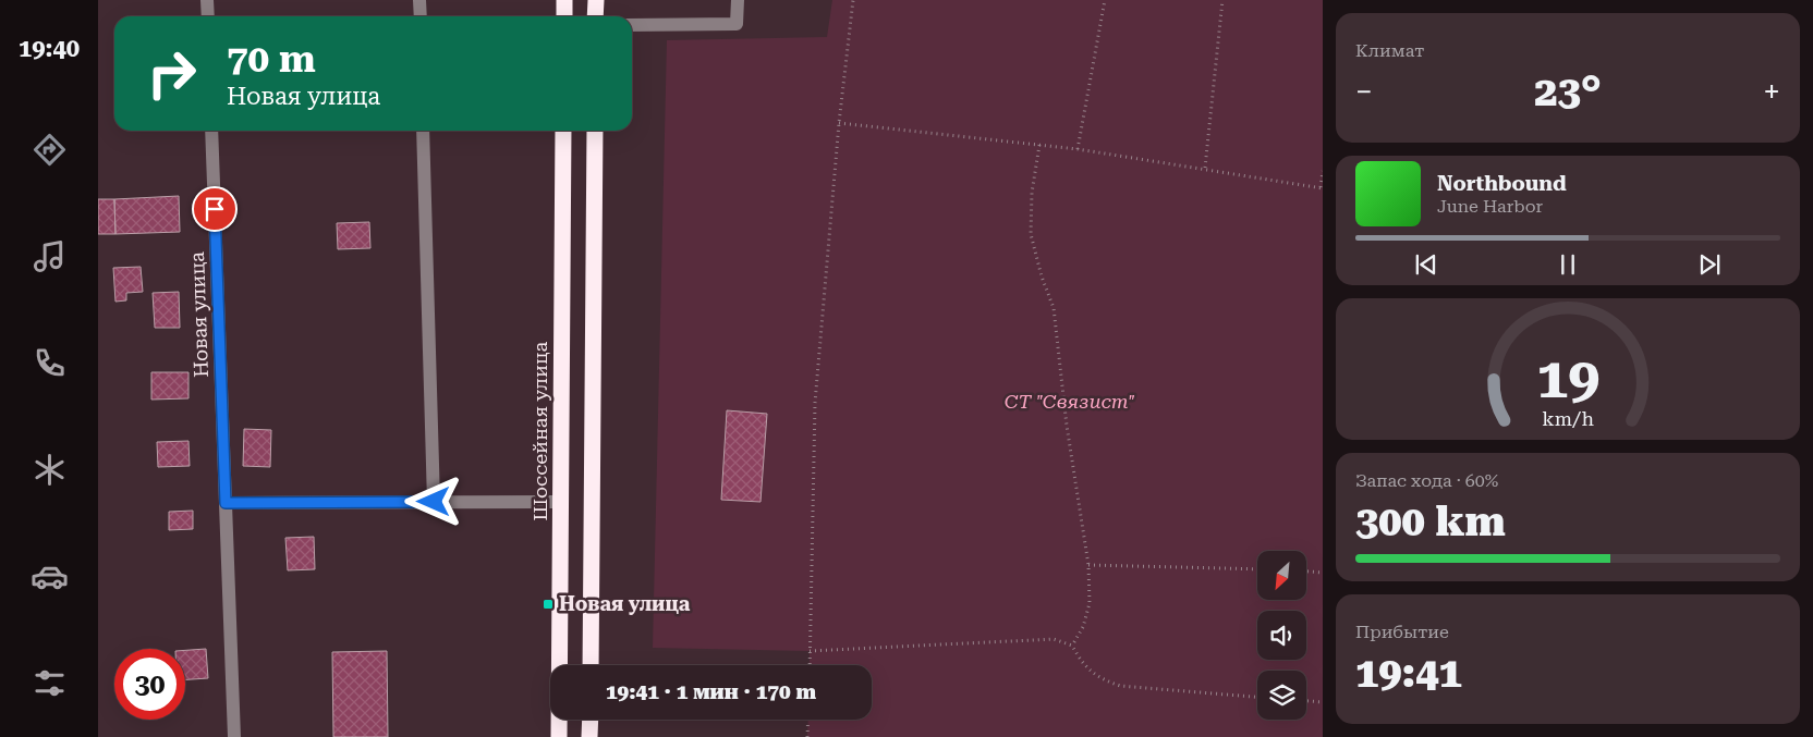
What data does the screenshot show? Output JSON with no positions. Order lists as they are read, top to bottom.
{
  "streets": {
    "highway": ["Шоссейная улица"],
    "street": ["Новая улица"]
  },
  "parks": ["СТ \"Связист\""],
  "places": {
    "transit": ["Новая улица"]
  },
  "north": "bottom left",
  "page": {
    "tabs": "19:40",
    "tile": [
      "Климат",
      ["Запас хода · 60%", "300 km"],
      ["Прибытие", "19:41"]
    ],
    "turn": ["70 m", "Новая улица"],
    "heat": ["−", "23°", "+"],
    "song": ["Northbound", "June Harbor"],
    "limit": "30",
    "trip": "19:41 · 1 мин · 170 m",
    "gauge": ["19", "km/h"]
  }
}
